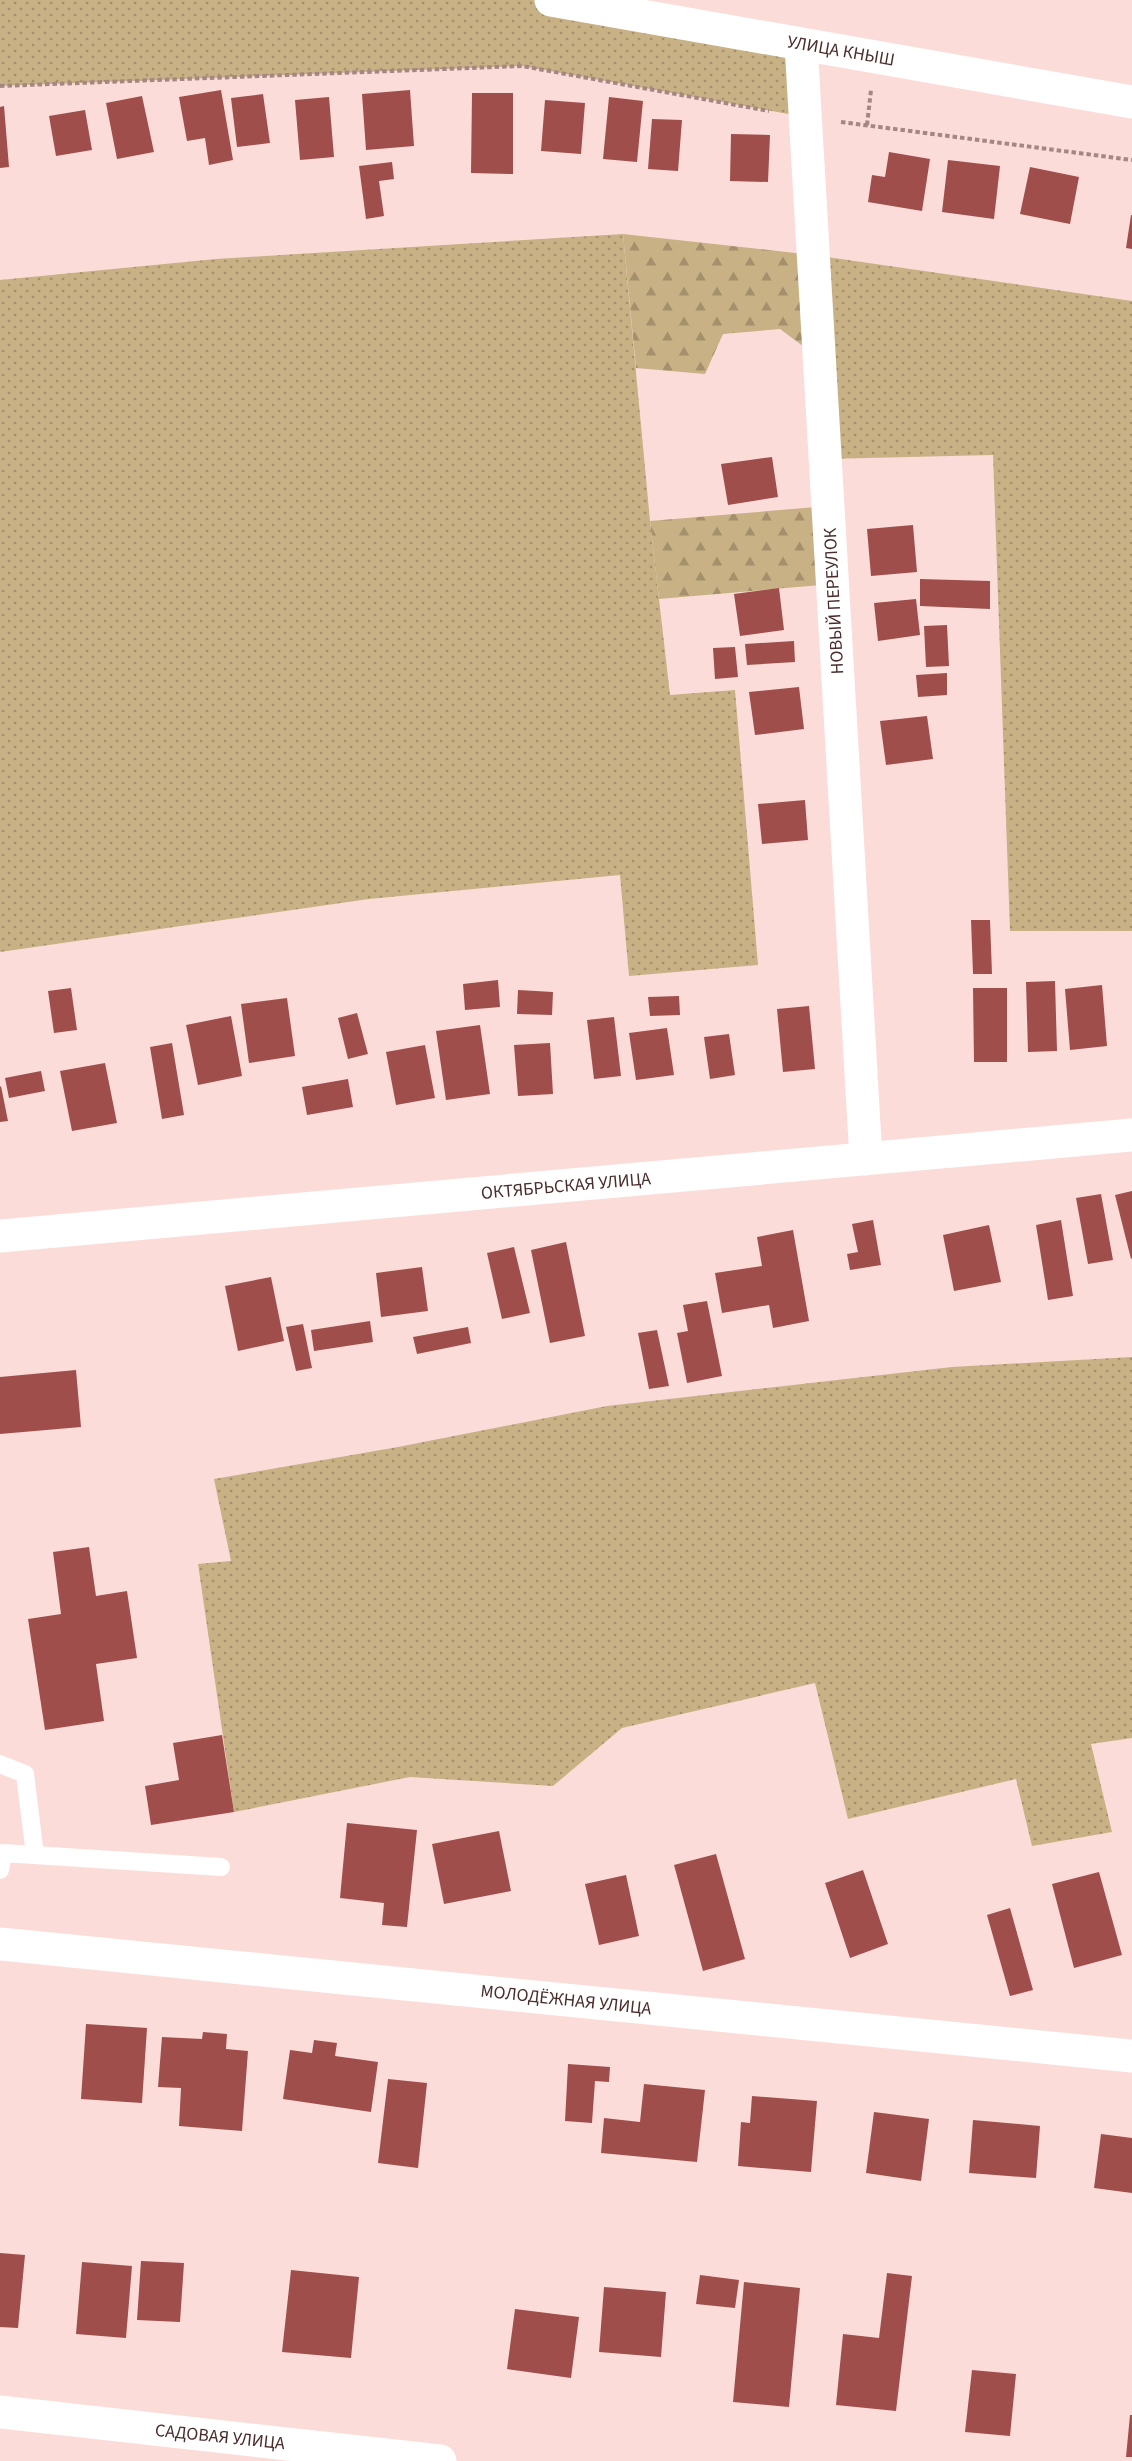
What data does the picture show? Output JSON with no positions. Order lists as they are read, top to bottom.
{
  "streets": {
    "street": [
      "УЛИЦА КНЫШ",
      "НОВЫЙ ПЕРЕУЛОК",
      "ОКТЯБРЬСКАЯ УЛИЦА",
      "МОЛОДЁЖНАЯ УЛИЦА",
      "САДОВАЯ УЛИЦА"
    ]
  },
  "crossings": [
    ["УЛИЦА КНЫШ", "НОВЫЙ ПЕРЕУЛОК"],
    ["НОВЫЙ ПЕРЕУЛОК", "ОКТЯБРЬСКАЯ УЛИЦА"]
  ]
}
